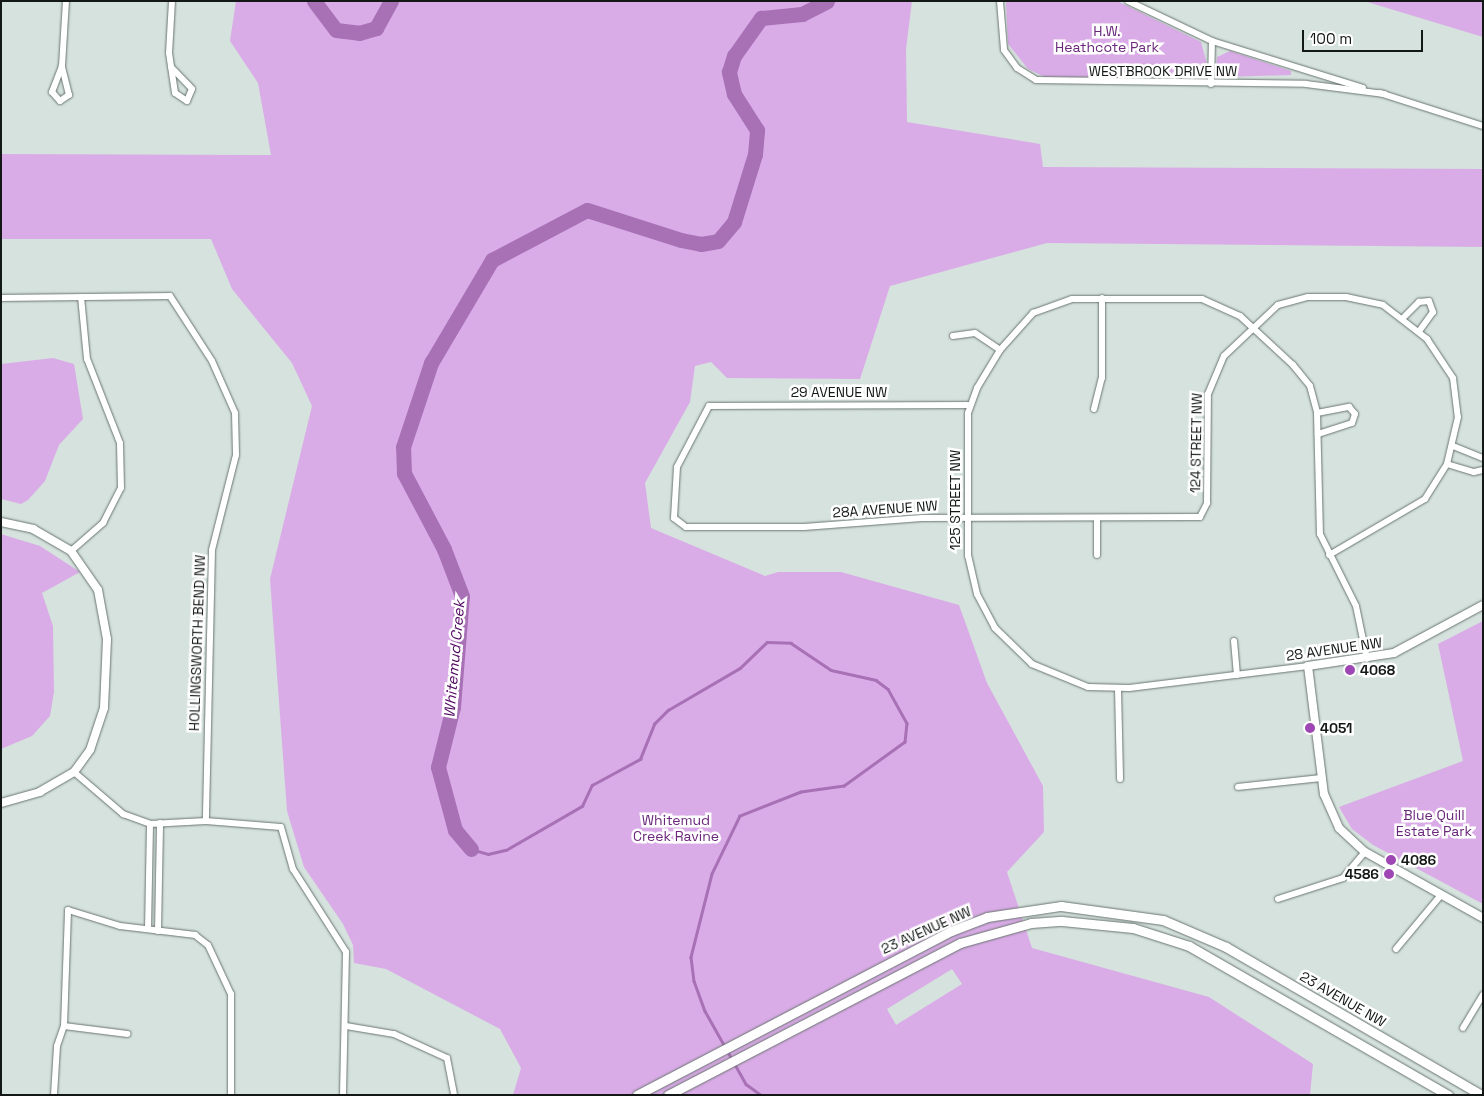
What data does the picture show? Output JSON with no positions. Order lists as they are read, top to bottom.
{
  "streets": {
    "main road": ["23 AVENUE NW"],
    "street": [
      "WESTBROOK DRIVE NW",
      "29 AVENUE NW",
      "124 STREET NW",
      "125 STREET NW",
      "28A AVENUE NW",
      "HOLLINGSWORTH BEND NW",
      "28 AVENUE NW"
    ]
  },
  "crossings": [
    ["29 AVENUE NW", "125 STREET NW"],
    ["29 AVENUE NW", "28A AVENUE NW"],
    ["124 STREET NW", "125 STREET NW"],
    ["124 STREET NW", "28A AVENUE NW"],
    ["125 STREET NW", "28A AVENUE NW"],
    ["125 STREET NW", "28 AVENUE NW"]
  ],
  "water": ["Whitemud Creek"],
  "parks": ["H.W. Heathcote Park", "Blue Quill Estate Park", "Whitemud Creek Ravine"],
  "places": [
    "4068",
    "4051",
    "4086",
    "4586"
  ],
  "scale_bar": "100 m"
}
